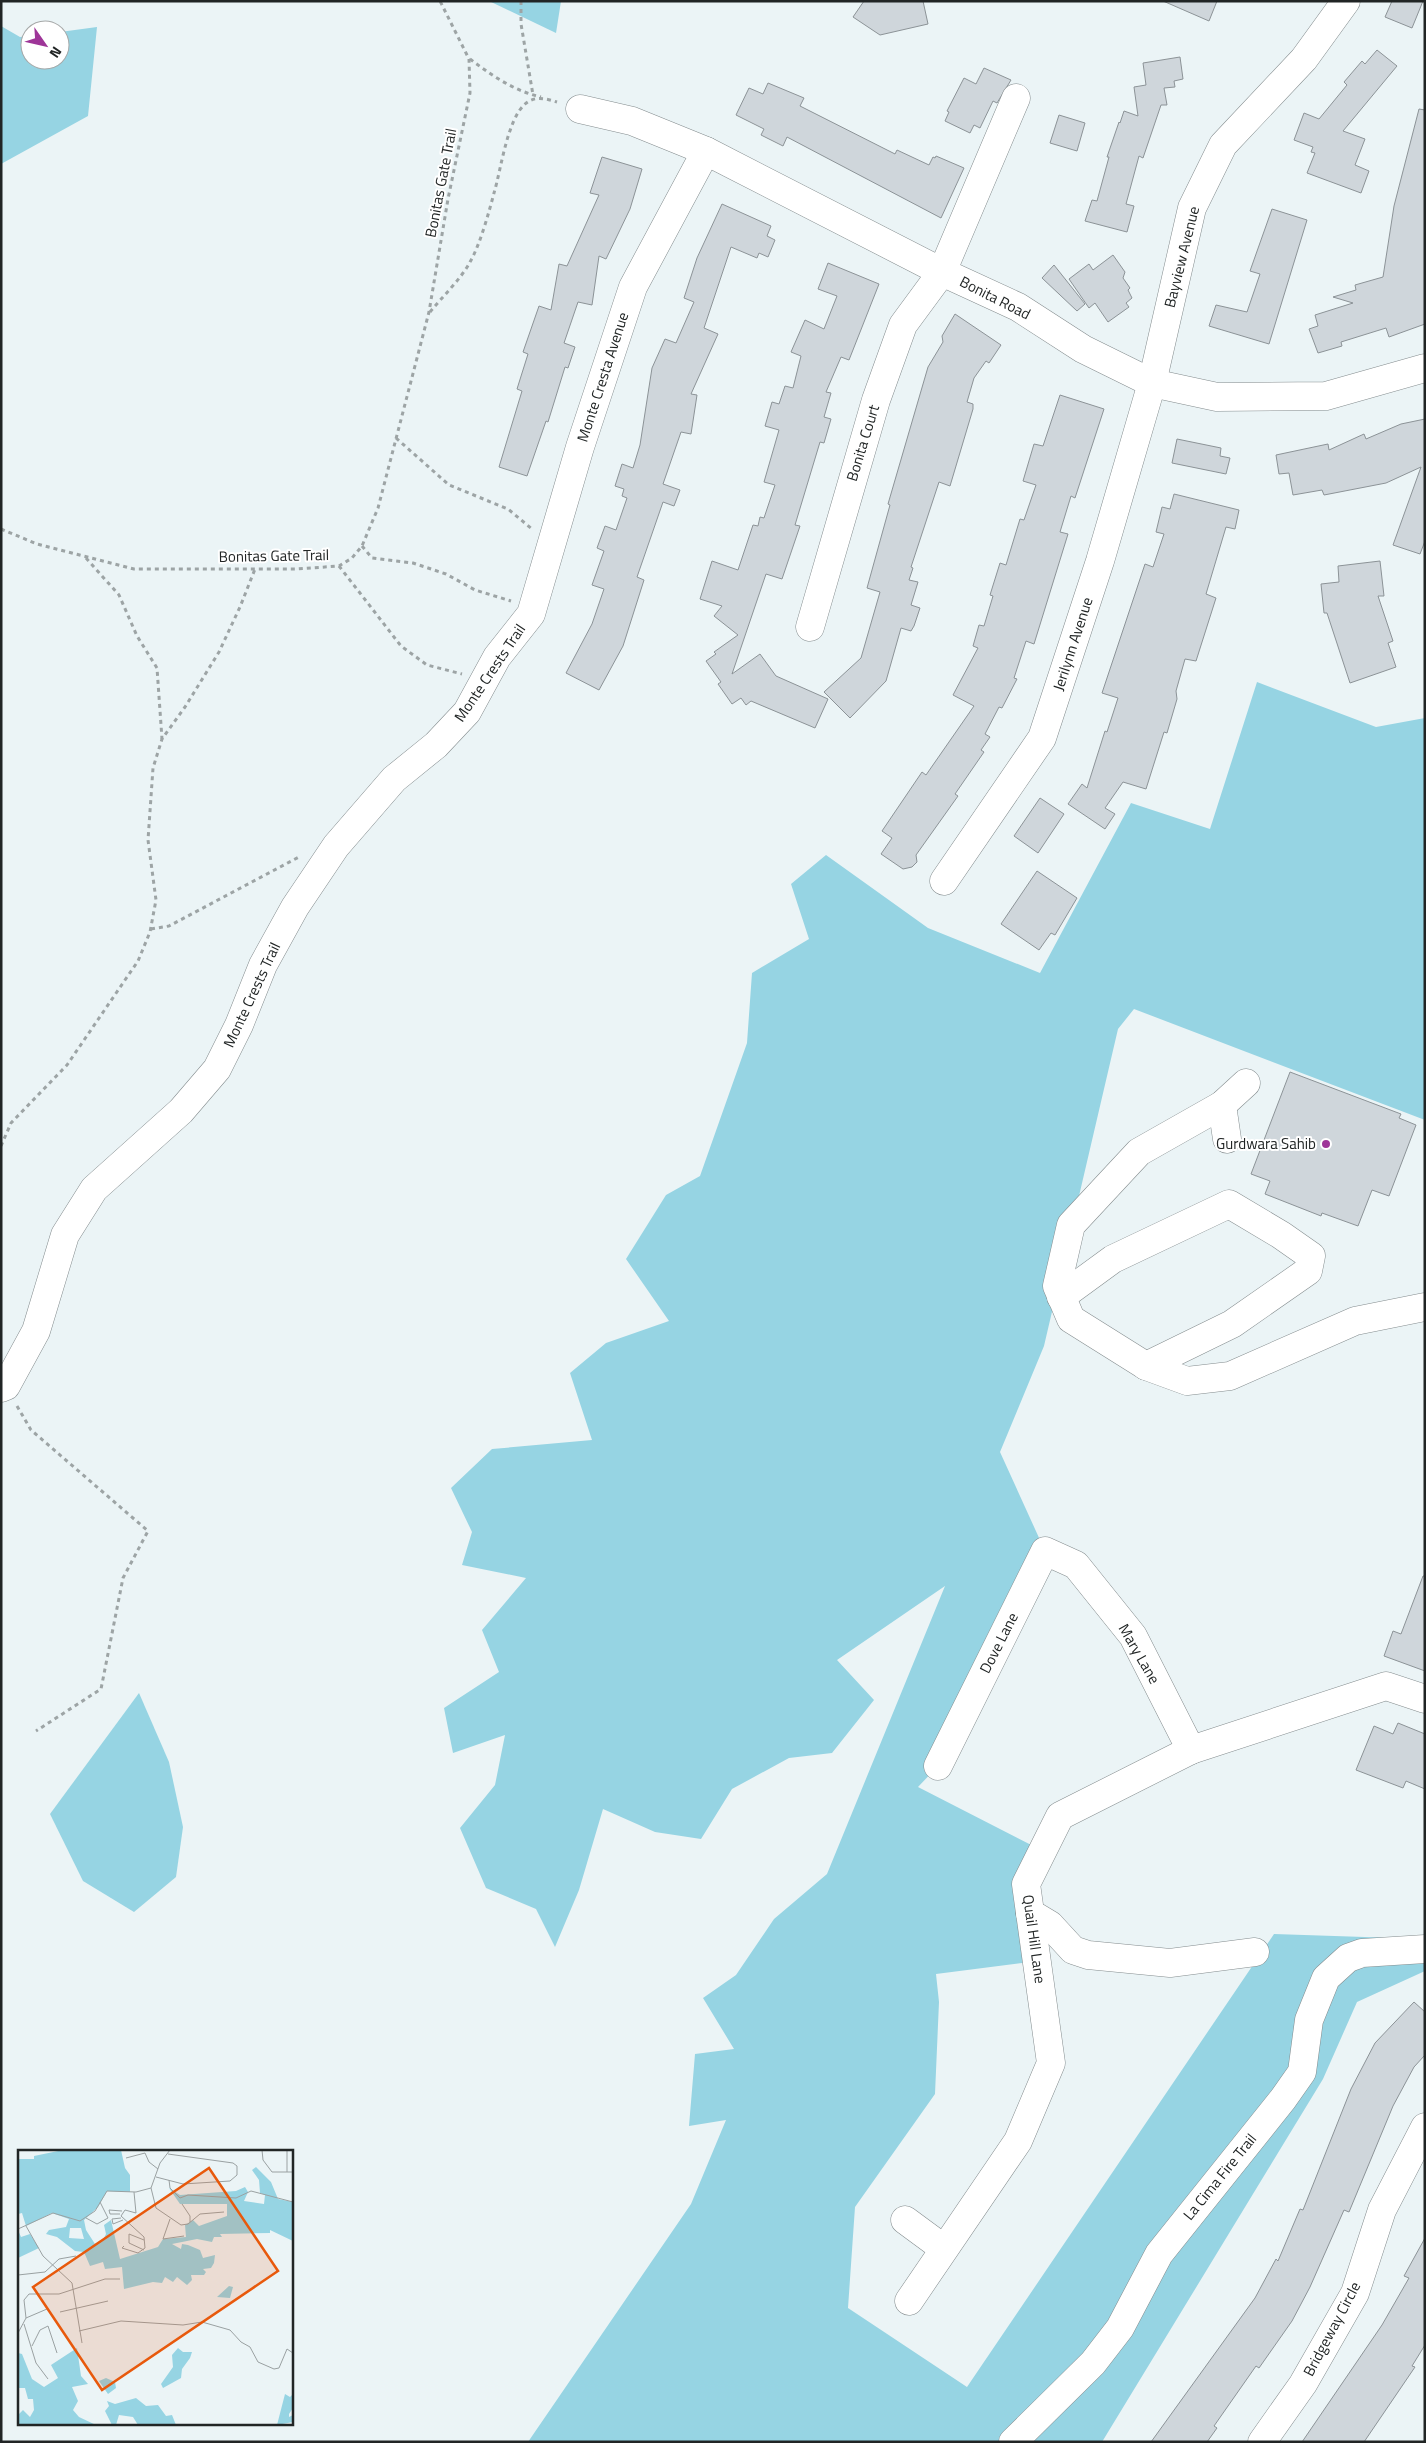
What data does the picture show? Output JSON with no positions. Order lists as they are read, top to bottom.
{
  "streets": {
    "street": [
      "Bayview Avenue",
      "Bonita Road",
      "Monte Cresta Avenue",
      "Bonita Court",
      "Jerilynn Avenue",
      "Monte Crests Trail",
      "Dove Lane",
      "Mary Lane",
      "Quail Hill Lane",
      "La Cima Fire Trail",
      "Bridgeway Circle"
    ],
    "path": ["Bonitas Gate Trail"]
  },
  "crossings": [
    ["Bonitas Gate Trail", "Bonita Road"],
    ["Bayview Avenue", "Bonita Road"],
    ["Bayview Avenue", "Jerilynn Avenue"],
    ["Bonita Road", "Monte Cresta Avenue"],
    ["Bonita Road", "Bonita Court"],
    ["Bonita Road", "Jerilynn Avenue"],
    ["Monte Cresta Avenue", "Monte Crests Trail"],
    ["Dove Lane", "Mary Lane"],
    ["Mary Lane", "Quail Hill Lane"]
  ],
  "places": ["Gurdwara Sahib"],
  "north": "bottom right"
}
